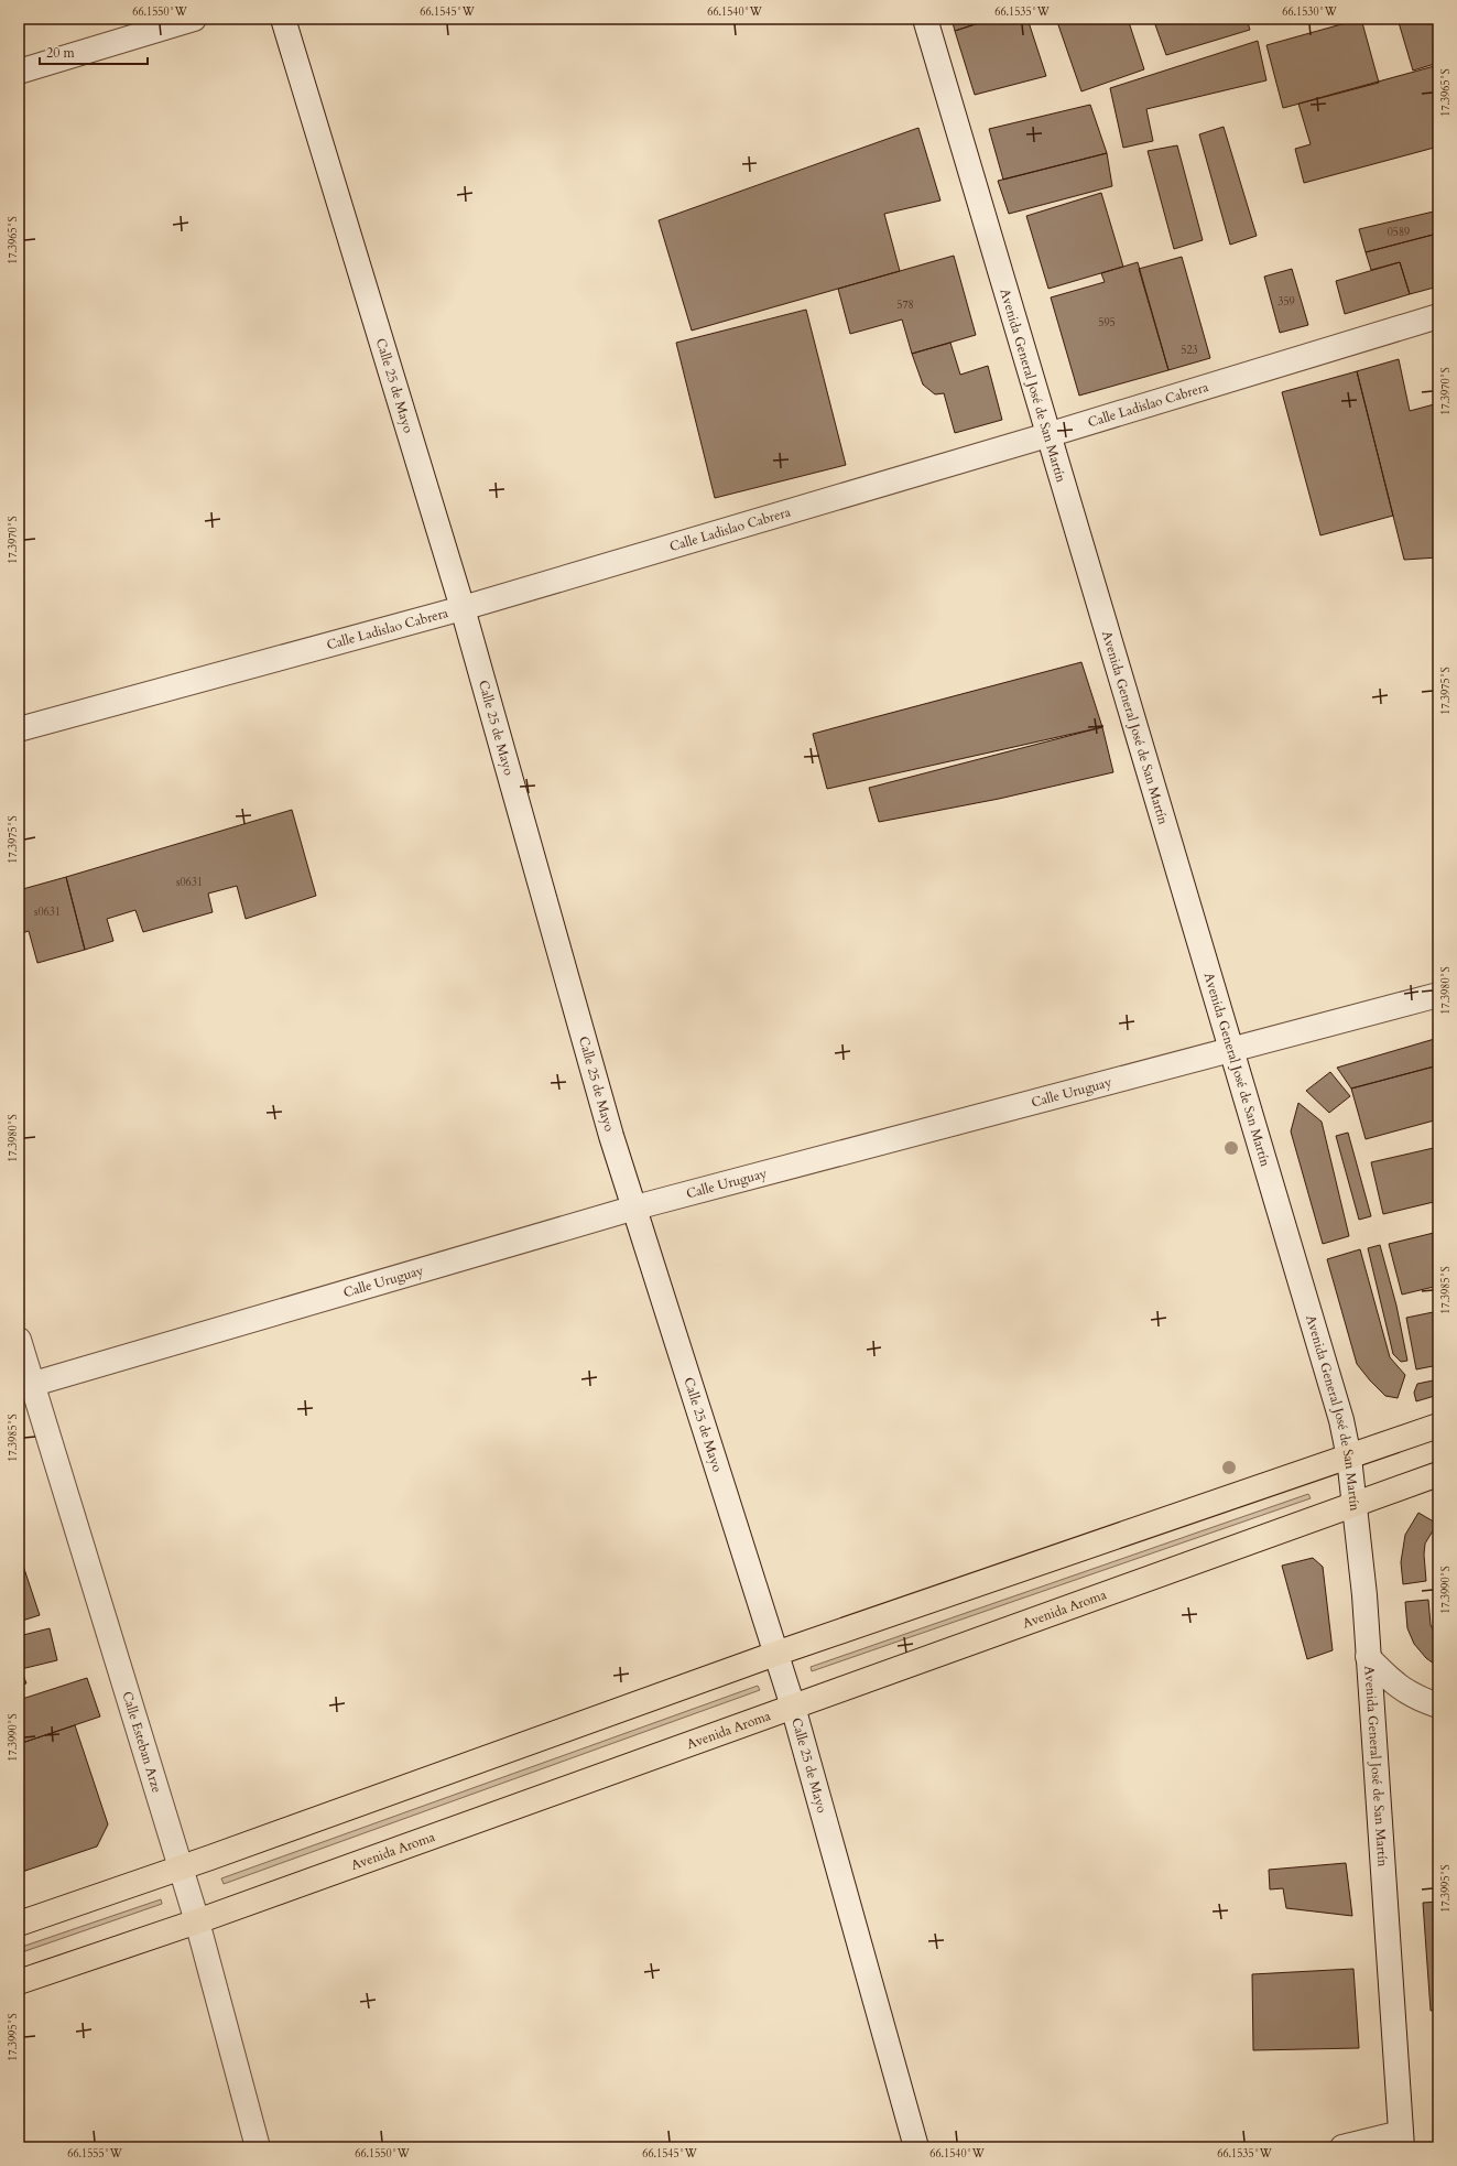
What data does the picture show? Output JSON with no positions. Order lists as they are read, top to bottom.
{
  "streets": {
    "main road": [
      "Calle 25 de Mayo",
      "Avenida General José de San Martín",
      "Calle Ladislao Cabrera",
      "Calle Uruguay",
      "Avenida Aroma",
      "Calle Esteban Arze"
    ]
  },
  "crossings": [
    ["Calle 25 de Mayo", "Calle Ladislao Cabrera"],
    ["Calle 25 de Mayo", "Calle Uruguay"],
    ["Calle 25 de Mayo", "Avenida Aroma"],
    ["Avenida General José de San Martín", "Calle Ladislao Cabrera"],
    ["Avenida General José de San Martín", "Calle Uruguay"],
    ["Avenida General José de San Martín", "Avenida Aroma"],
    ["Calle Uruguay", "Calle Esteban Arze"],
    ["Avenida Aroma", "Calle Esteban Arze"]
  ],
  "house_numbers": [
    "0589",
    "359",
    "578",
    "595",
    "523",
    "s0631",
    "s0631"
  ],
  "scale_bar": "20 m",
  "coordinates": [
    "66.1550°W",
    "66.1545°W",
    "66.1540°W",
    "66.1535°W",
    "66.1530°W",
    "17.3965°S",
    "17.3970°S",
    "17.3975°S",
    "17.3980°S",
    "17.3985°S",
    "17.3990°S",
    "17.3995°S",
    "66.1555°W"
  ]
}
